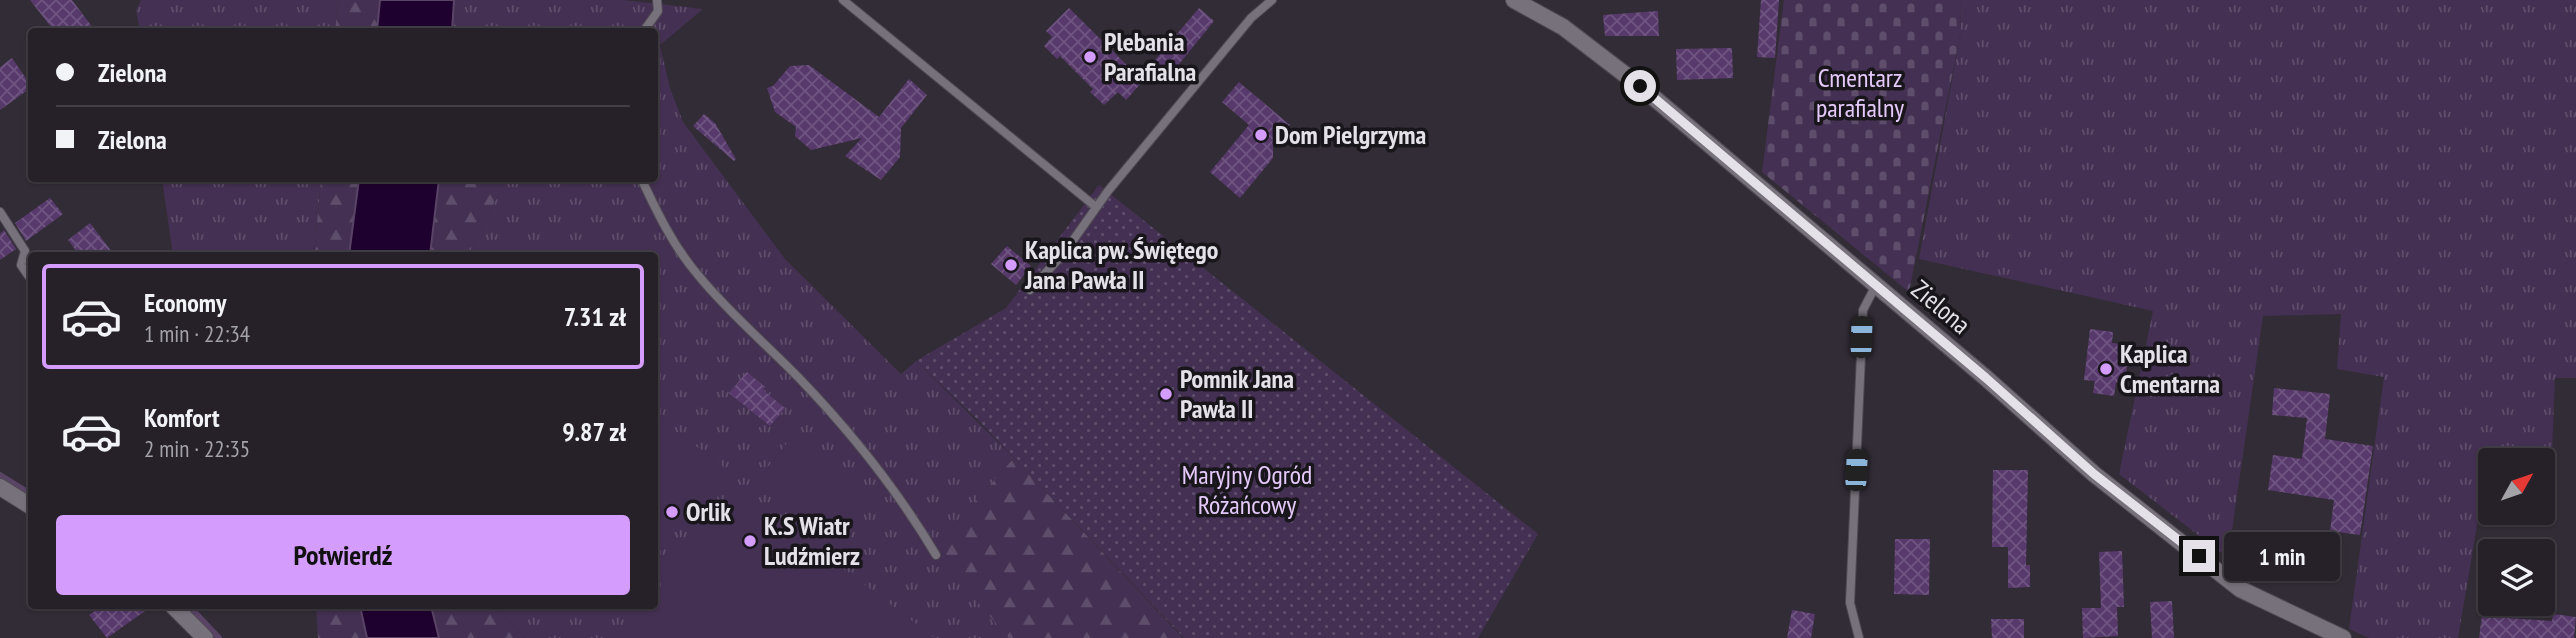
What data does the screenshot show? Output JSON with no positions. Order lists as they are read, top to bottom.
{
  "streets": {
    "street": ["Zielona"]
  },
  "parks": ["Cmentarz parafialny", "Maryjny Ogród Różańcowy"],
  "places": [
    "Plebania Parafialna",
    "Dom Pielgrzyma",
    "Kaplica pw. Świętego Jana Pawła II",
    "Kaplica Cmentarna",
    "Pomnik Jana Pawła II",
    "Orlik",
    "K.S Wiatr Ludźmierz"
  ],
  "north": "top right",
  "page": {
    "banner": ["Zielona", "Zielona"],
    "list": [
      {
        "name": "Economy",
        "note": "1 min · 22:34",
        "value": "7.31 zł"
      },
      {
        "name": "Komfort",
        "note": "2 min · 22:35",
        "value": "9.87 zł"
      }
    ],
    "buttons": "Potwierdź",
    "bubble": "1 min"
  }
}
